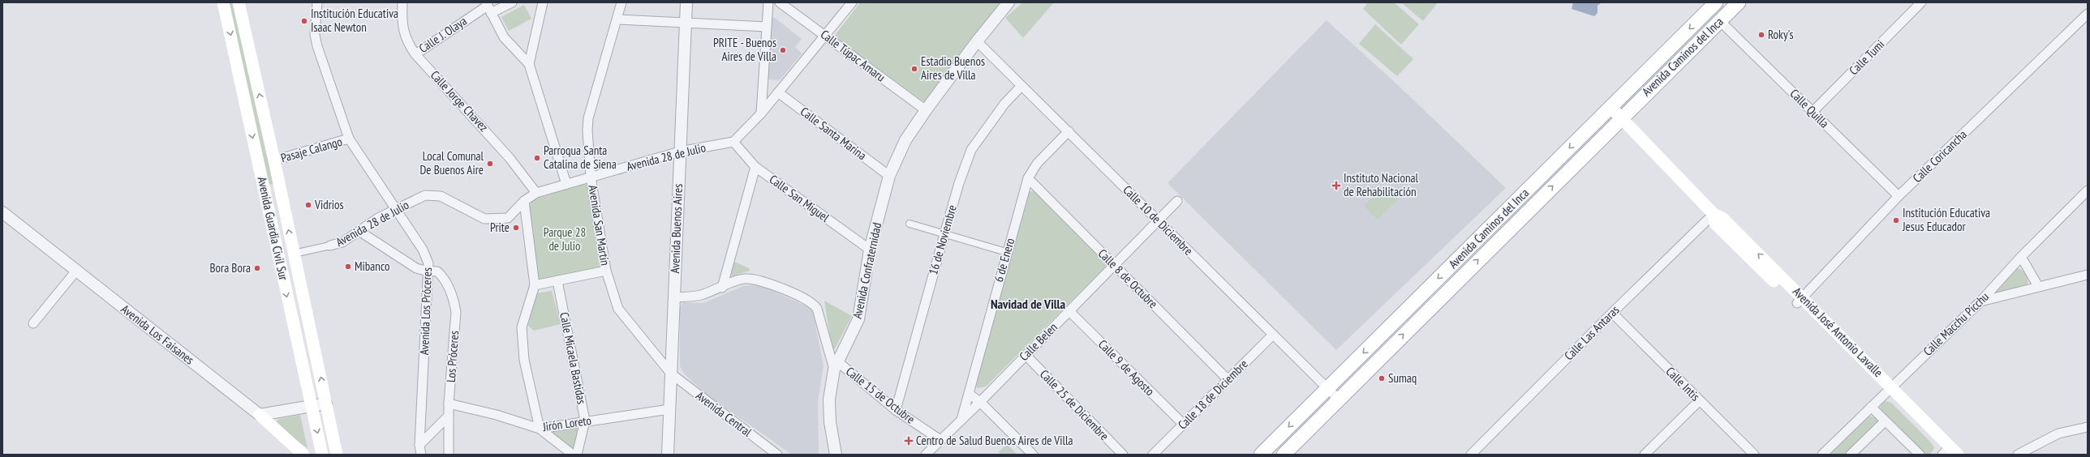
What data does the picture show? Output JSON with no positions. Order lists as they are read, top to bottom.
{
  "streets": {
    "main road": ["Avenida Caminos del Inca", "Avenida Guardia Civil Sur", "Avenida José Antonio Lavalle"],
    "street": [
      "Calle J. Olaya",
      "Calle Túpac Amaru",
      "Calle Tumi",
      "Calle Jorge Chavez",
      "Calle Quilla",
      "Calle Santa Marina",
      "Pasaje Calango",
      "Calle Coricancha",
      "Avenida 28 de Julio",
      "Calle San Miguel",
      "Calle 10 de Diciembre",
      "Avenida San Martín",
      "Avenida Buenos Aires",
      "16 de Noviembre",
      "6 de Enero",
      "Avenida Confraternidad",
      "Calle 8 de Octubre",
      "Avenida Los Próceres",
      "Calle Macchu Picchu",
      "Calle Las Antaras",
      "Avenida Los Faisanes",
      "Calle Belen",
      "Los Próceres",
      "Calle Micaela Bastidas",
      "Calle 9 de Agosto",
      "Calle Intis",
      "Calle 18 de Diciembre",
      "Calle 15 de Octubre",
      "Calle 25 de Diciembre",
      "Avenida Central",
      "Jirón Loreto"
    ]
  },
  "crossings": [
    ["Calle J. Olaya", "Calle Jorge Chavez"],
    ["Calle Túpac Amaru", "Avenida Confraternidad"],
    ["Avenida Caminos del Inca", "Calle Quilla"],
    ["Avenida Caminos del Inca", "Calle 10 de Diciembre"],
    ["Avenida Caminos del Inca", "Avenida José Antonio Lavalle"],
    ["Calle Tumi", "Calle Quilla"],
    ["Calle Jorge Chavez", "Avenida 28 de Julio"],
    ["Calle Quilla", "Calle Coricancha"],
    ["Calle Santa Marina", "Avenida Confraternidad"],
    ["Pasaje Calango", "Avenida Guardia Civil Sur"],
    ["Pasaje Calango", "Avenida Los Próceres"],
    ["Calle Coricancha", "Avenida José Antonio Lavalle"],
    ["Avenida 28 de Julio", "Calle San Miguel"],
    ["Avenida 28 de Julio", "Avenida San Martín"],
    ["Avenida 28 de Julio", "Avenida Buenos Aires"],
    ["Avenida 28 de Julio", "Avenida Los Próceres"],
    ["Avenida 28 de Julio", "Los Próceres"],
    ["Calle San Miguel", "Avenida Confraternidad"],
    ["Calle 10 de Diciembre", "16 de Noviembre"],
    ["Calle 10 de Diciembre", "6 de Enero"],
    ["Calle 10 de Diciembre", "Avenida Confraternidad"],
    ["Calle 10 de Diciembre", "Calle Belen"],
    ["Calle 10 de Diciembre", "Calle 18 de Diciembre"],
    ["Avenida San Martín", "Avenida Buenos Aires"],
    ["Avenida San Martín", "Avenida Central"],
    ["Avenida Buenos Aires", "Avenida Central"],
    ["Avenida Buenos Aires", "Jirón Loreto"],
    ["16 de Noviembre", "Calle 15 de Octubre"],
    ["6 de Enero", "Calle 8 de Octubre"],
    ["6 de Enero", "Calle Belen"],
    ["Avenida Confraternidad", "Calle 15 de Octubre"],
    ["Calle 8 de Octubre", "Calle Belen"],
    ["Calle 8 de Octubre", "Calle 18 de Diciembre"],
    ["Avenida Los Próceres", "Los Próceres"],
    ["Calle Macchu Picchu", "Avenida José Antonio Lavalle"],
    ["Avenida José Antonio Lavalle", "Calle Las Antaras"],
    ["Calle Las Antaras", "Calle Intis"],
    ["Calle Belen", "Calle 9 de Agosto"],
    ["Calle Belen", "Calle 15 de Octubre"],
    ["Calle Belen", "Calle 25 de Diciembre"],
    ["Los Próceres", "Jirón Loreto"],
    ["Calle Micaela Bastidas", "Jirón Loreto"],
    ["Calle 9 de Agosto", "Calle 18 de Diciembre"]
  ],
  "districts": ["Navidad de Villa"],
  "parks": ["Parque 28 de Julio"],
  "places": {
    "other": [
      "Institución Educativa Isaac Newton",
      "Roky's",
      "PRITE - Buenos Aires de Villa",
      "Estadio Buenos Aires de Villa",
      "Parroqua Santa Catalina de Siena",
      "Local Comunal De Buenos Aire",
      "Vidrios",
      "Institución Educativa Jesus Educador",
      "Prite",
      "Mibanco",
      "Bora Bora",
      "Sumaq"
    ],
    "health": ["Instituto Nacional de Rehabilitación", "Centro de Salud Buenos Aires de Villa"]
  }
}
